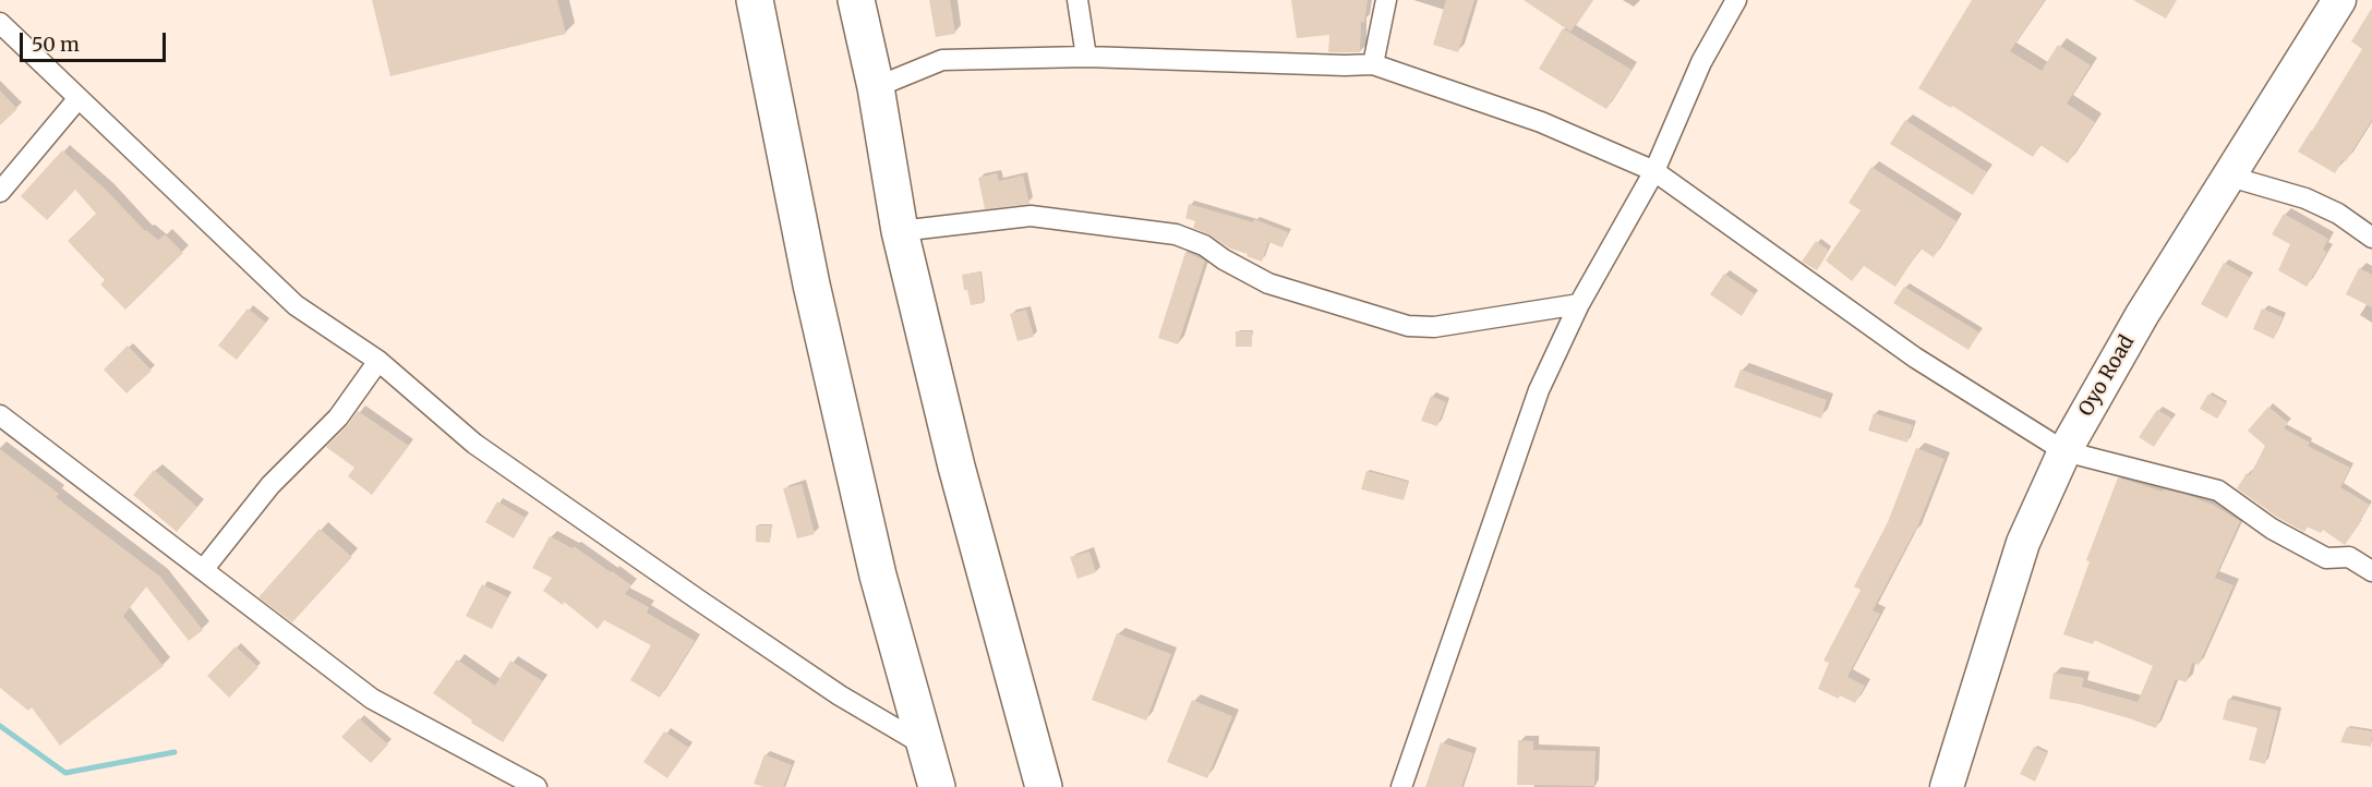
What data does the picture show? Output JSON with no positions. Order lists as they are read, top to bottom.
{
  "streets": {
    "highway": ["Oyo Road"]
  },
  "scale_bar": "50 m"
}
